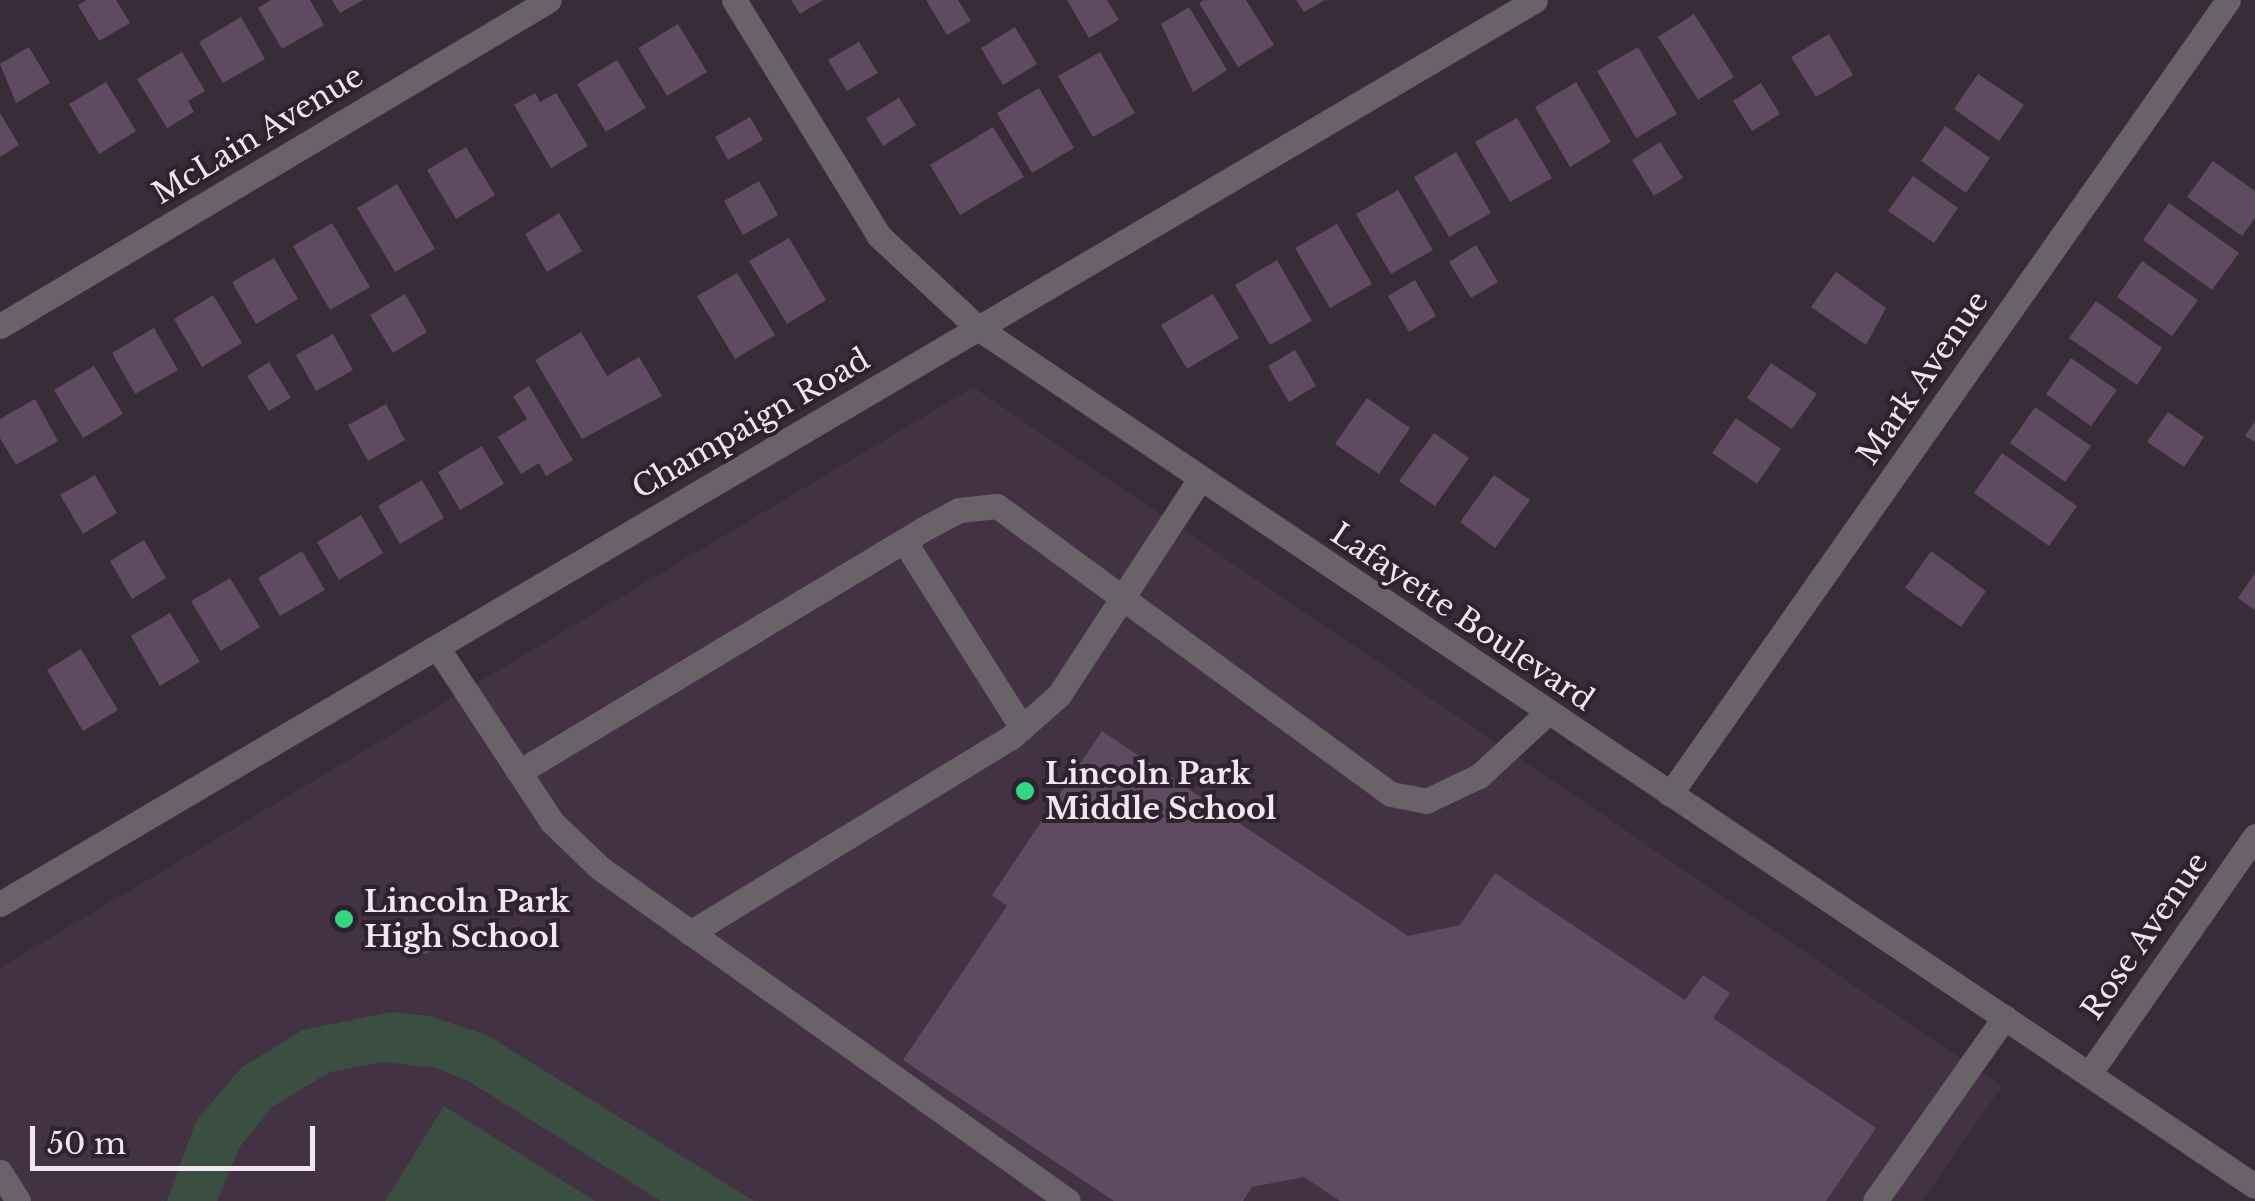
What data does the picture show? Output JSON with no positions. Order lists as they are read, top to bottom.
{
  "streets": {
    "street": [
      "McLain Avenue",
      "Mark Avenue",
      "Champaign Road",
      "Lafayette Boulevard",
      "Rose Avenue"
    ]
  },
  "crossings": [
    ["Mark Avenue", "Lafayette Boulevard"],
    ["Champaign Road", "Lafayette Boulevard"],
    ["Lafayette Boulevard", "Rose Avenue"]
  ],
  "places": ["Lincoln Park Middle School", "Lincoln Park High School"],
  "scale_bar": "50 m"
}
